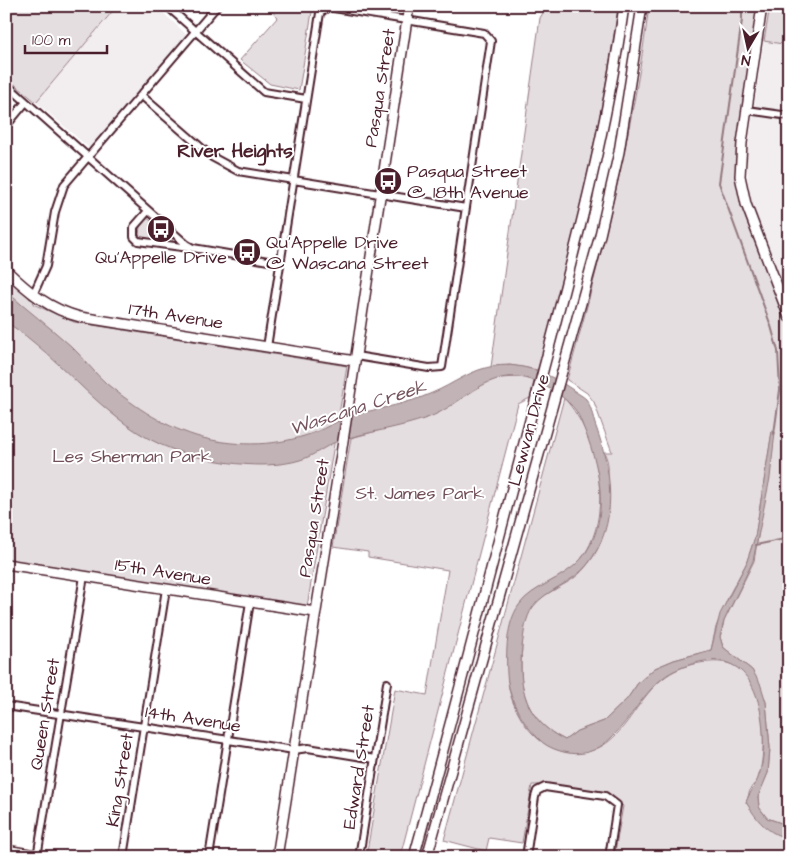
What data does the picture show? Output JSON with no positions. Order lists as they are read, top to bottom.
{
  "streets": {
    "street": [
      "Pasqua Street",
      "17th Avenue",
      "Lewvan Drive",
      "15th Avenue",
      "Queen Street",
      "14th Avenue",
      "Edward Street",
      "King Street"
    ]
  },
  "crossings": [
    ["Pasqua Street", "17th Avenue"],
    ["Pasqua Street", "15th Avenue"],
    ["Pasqua Street", "14th Avenue"],
    ["15th Avenue", "Queen Street"],
    ["15th Avenue", "King Street"],
    ["Queen Street", "14th Avenue"],
    ["14th Avenue", "Edward Street"],
    ["14th Avenue", "King Street"]
  ],
  "districts": ["River Heights"],
  "water": ["Wascana Creek"],
  "parks": ["Les Sherman Park", "St. James Park"],
  "places": {
    "bus stop": ["Pasqua Street @ 18th Avenue", "Qu'Appelle Drive", "Qu'Appelle Drive @ Wascana Street"]
  },
  "scale_bar": "100 m",
  "north": "bottom"
}
